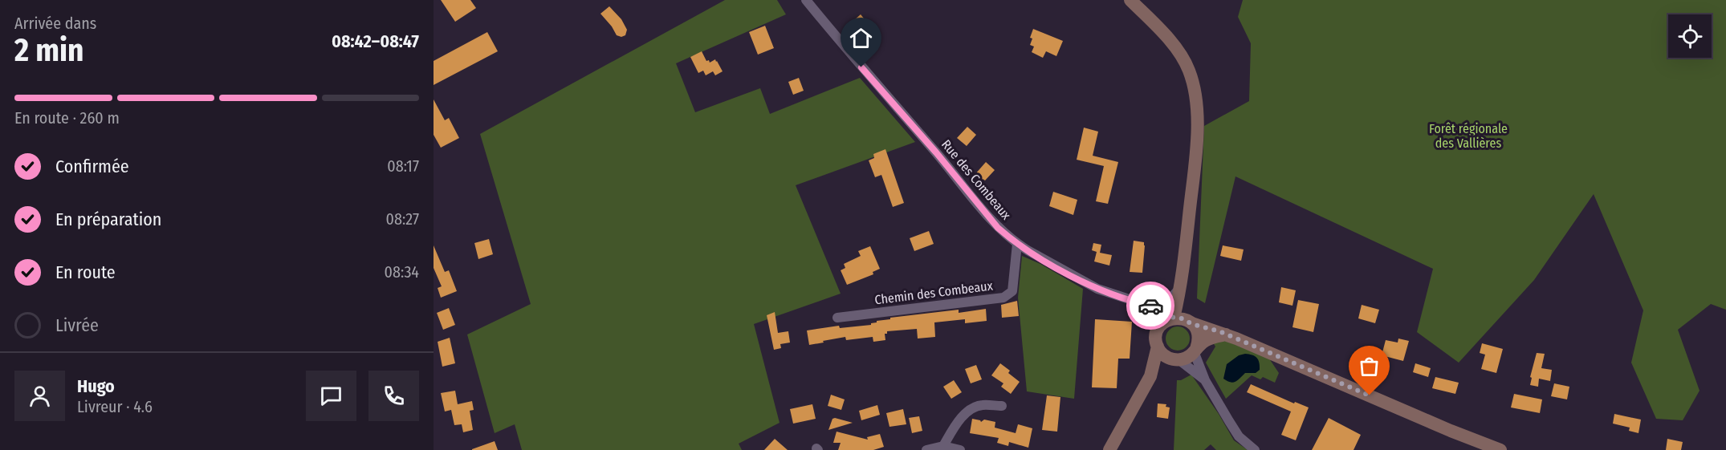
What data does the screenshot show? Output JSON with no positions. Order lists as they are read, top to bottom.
{
  "streets": {
    "street": ["Rue des Combeaux", "Chemin des Combeaux"]
  },
  "crossings": [
    ["Rue des Combeaux", "Chemin des Combeaux"]
  ],
  "parks": ["Forêt régionale des Vallières"],
  "page": {
    "heading": ["2 min", "Arrivée dans", "08:42–08:47"],
    "panel": ["Hugo", "Livreur · 4.6"],
    "bar": "En route · 260 m",
    "list": [
      ["Confirmée", "08:17"],
      ["En préparation", "08:27"],
      ["En route", "08:34"],
      "Livrée"
    ]
  }
}
